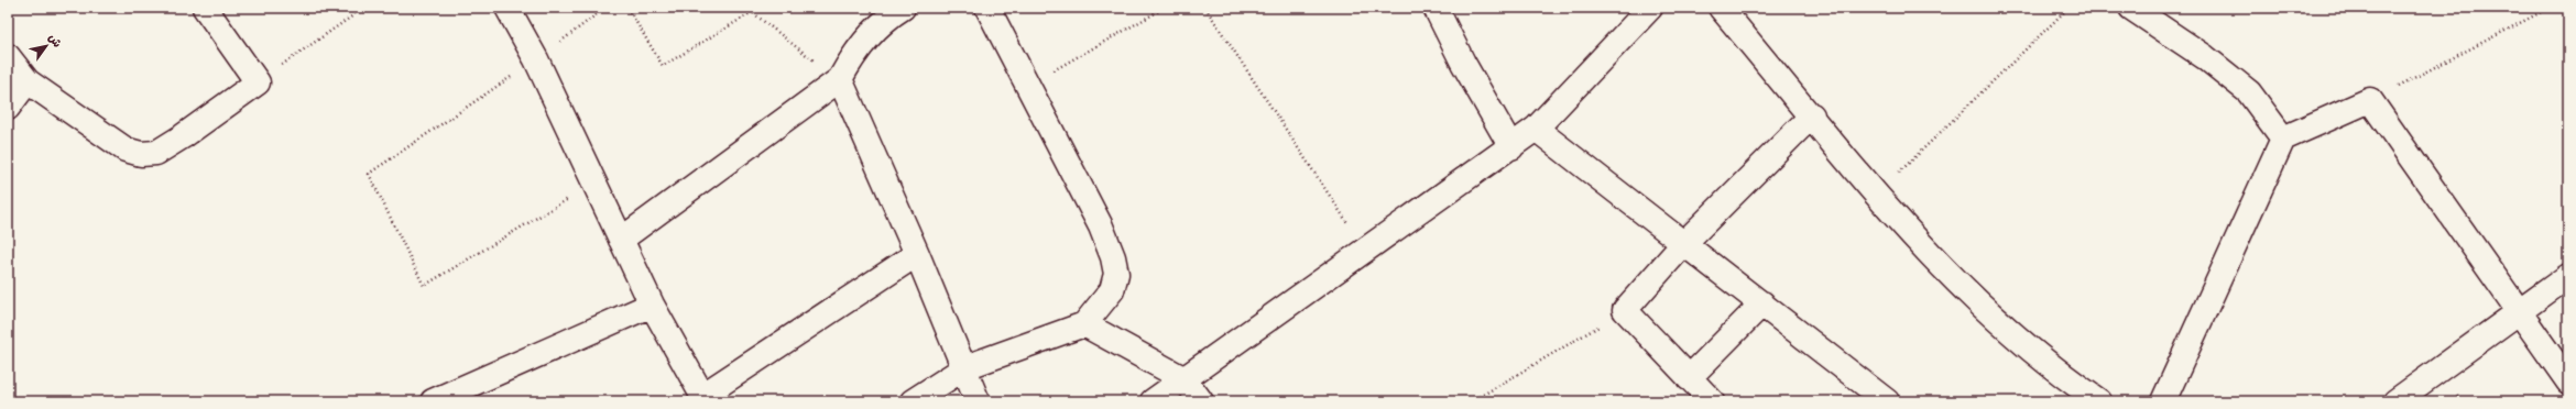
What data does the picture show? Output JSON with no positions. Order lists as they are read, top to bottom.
{
  "north": "top right"
}
